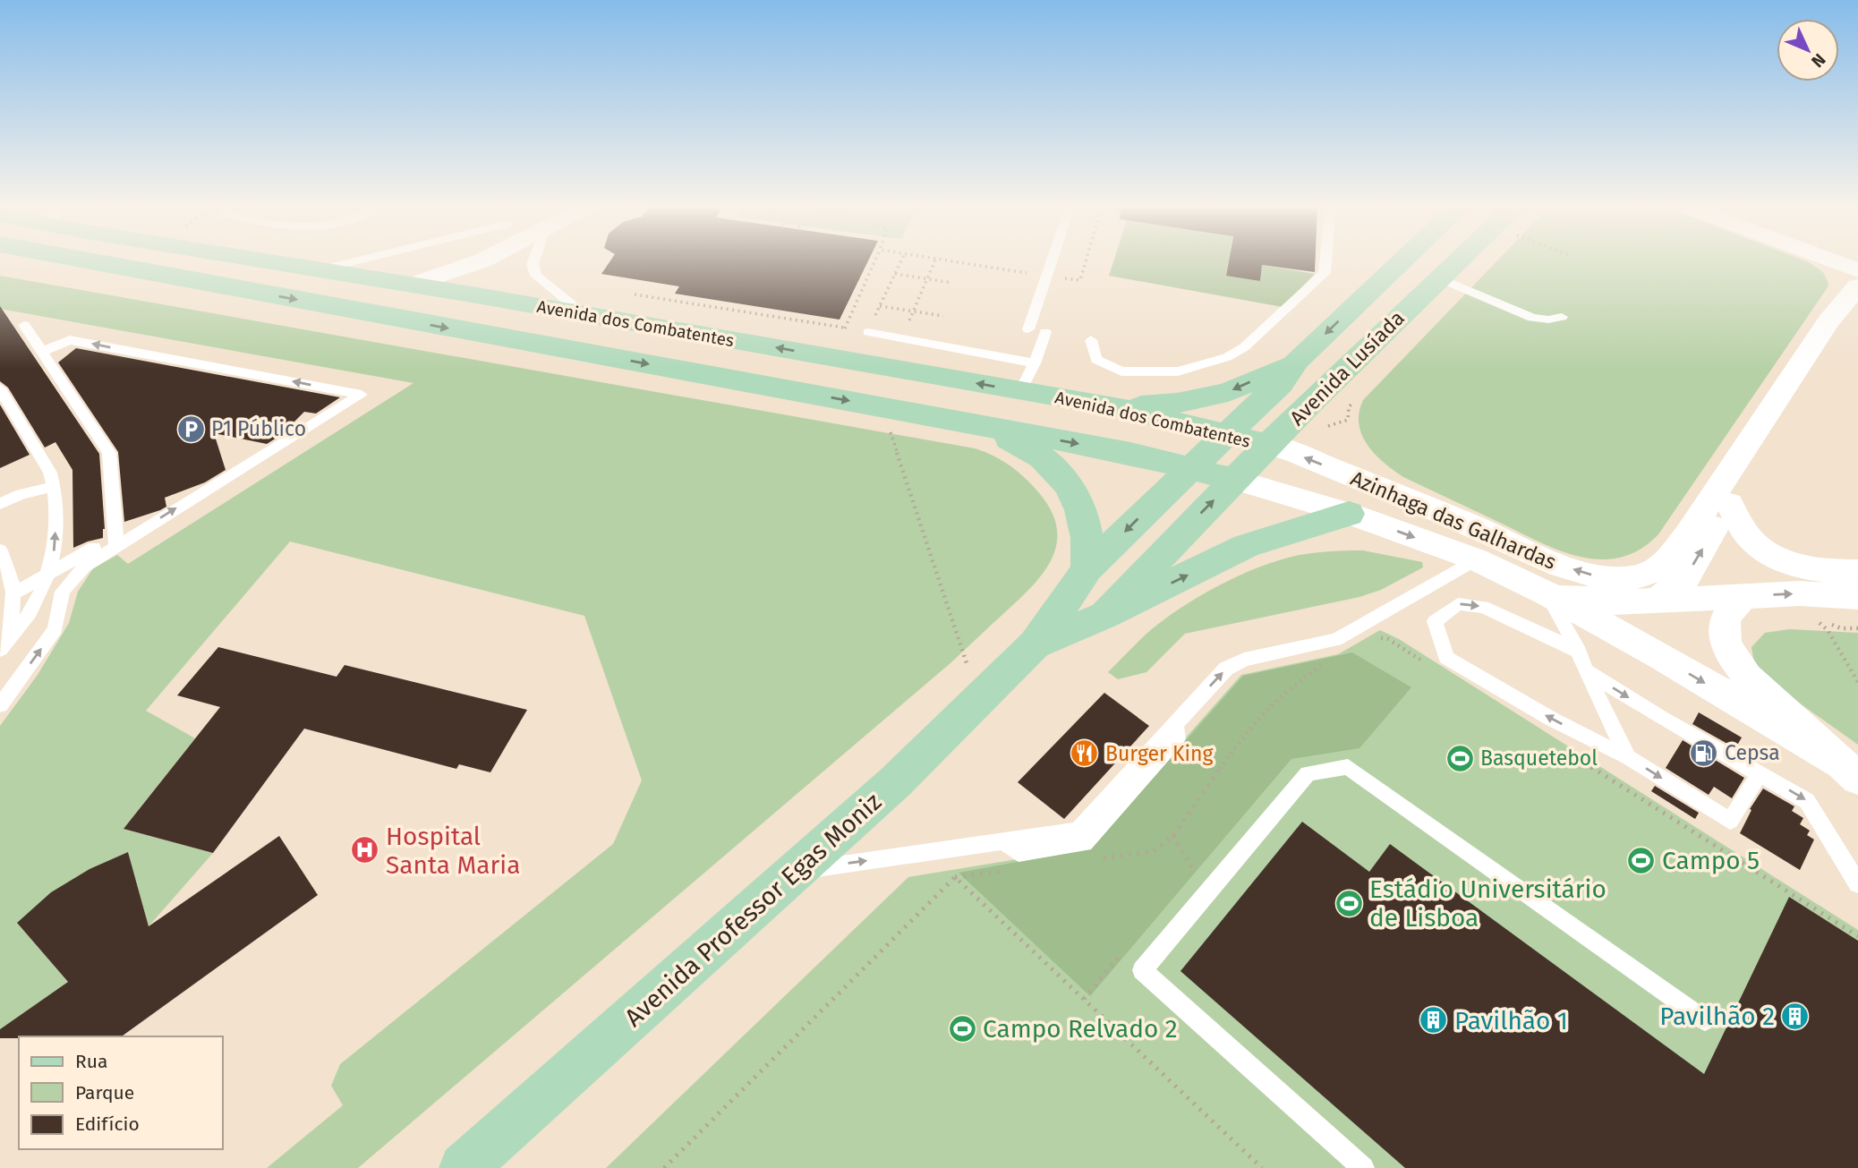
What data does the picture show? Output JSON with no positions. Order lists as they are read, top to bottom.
{
  "streets": {
    "main road": ["Avenida dos Combatentes", "Avenida Lusíada", "Avenida Professor Egas Moniz"],
    "street": ["Azinhaga das Galhardas"]
  },
  "crossings": [
    ["Avenida dos Combatentes", "Avenida Lusíada"],
    ["Avenida dos Combatentes", "Azinhaga das Galhardas"],
    ["Avenida dos Combatentes", "Avenida Professor Egas Moniz"],
    ["Avenida Lusíada", "Azinhaga das Galhardas"],
    ["Avenida Lusíada", "Avenida Professor Egas Moniz"],
    ["Azinhaga das Galhardas", "Avenida Professor Egas Moniz"]
  ],
  "places": {
    "parking": ["P1 Público"],
    "fuel station": ["Cepsa"],
    "restaurant": ["Burger King"],
    "sports": [
      "Basquetebol",
      "Campo 5",
      "Estádio Universitário de Lisboa",
      "Campo Relvado 2"
    ],
    "hospital": ["Hospital Santa Maria"],
    "building": ["Pavilhão 2", "Pavilhão 1"]
  },
  "legend": ["Rua", "Parque", "Edifício"],
  "north": "bottom right"
}
